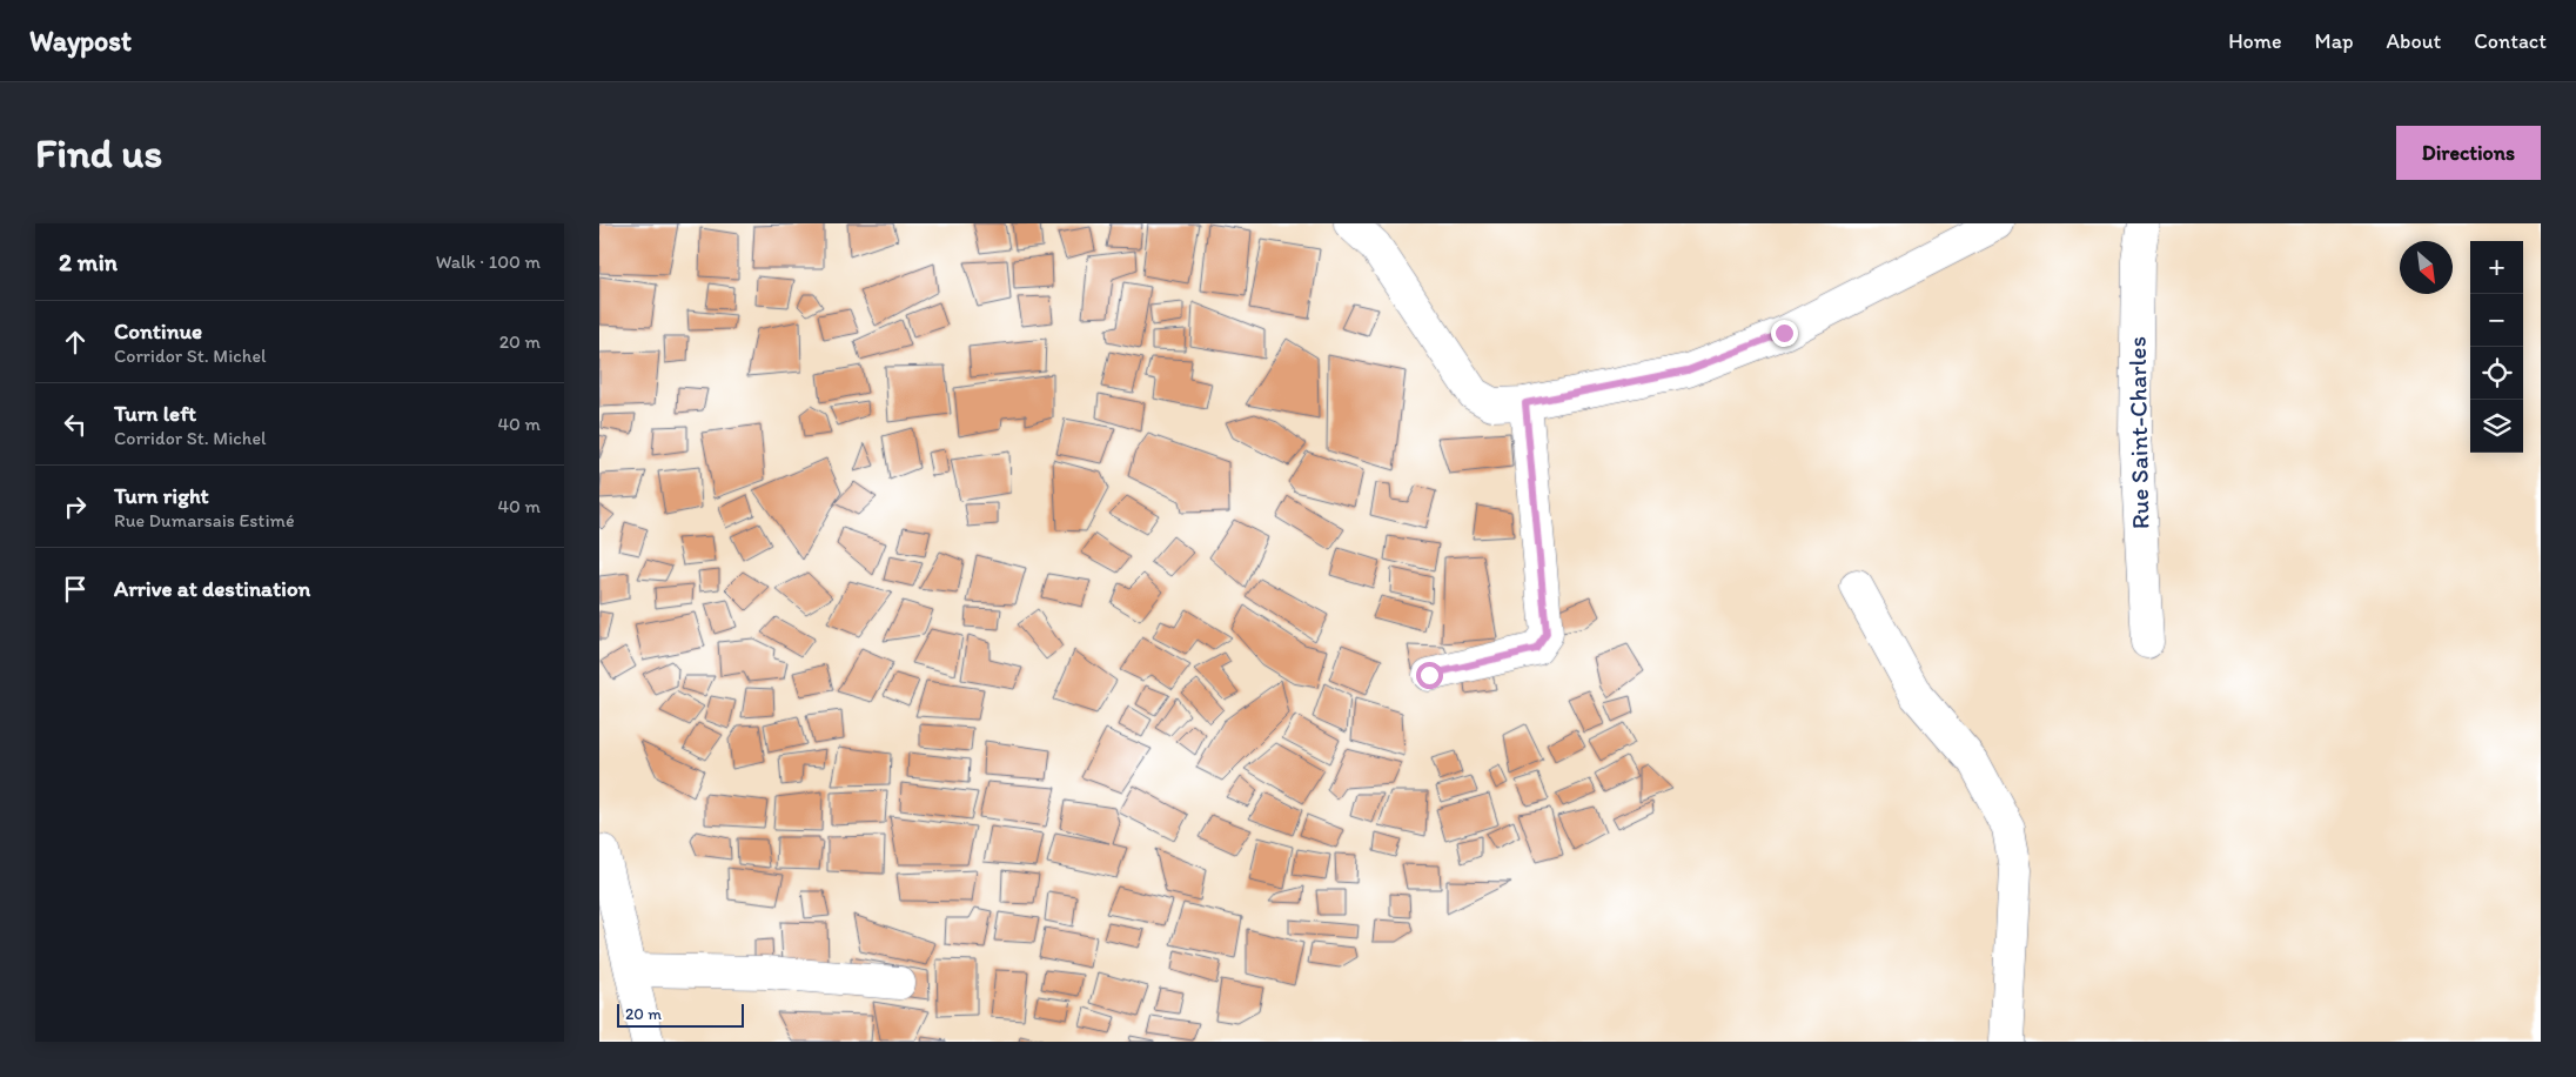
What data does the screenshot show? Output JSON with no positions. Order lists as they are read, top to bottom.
{
  "streets": {
    "street": ["Rue Saint-Charles"]
  },
  "scale_bar": "20 m",
  "north": "bottom right",
  "page": {
    "header": "Waypost",
    "nav": [
      "Home",
      "Map",
      "About",
      "Contact"
    ],
    "buttons": "Directions",
    "title": "Find us",
    "heading": ["2 min", "Walk · 100 m"],
    "map_buttons": ["+", "−"],
    "list": [
      ["Continue", "Corridor St. Michel", "20 m"],
      ["Turn left", "Corridor St. Michel", "40 m"],
      ["Turn right", "Rue Dumarsais Estimé", "40 m"],
      "Arrive at destination"
    ],
    "scale": "20 m"
  }
}
